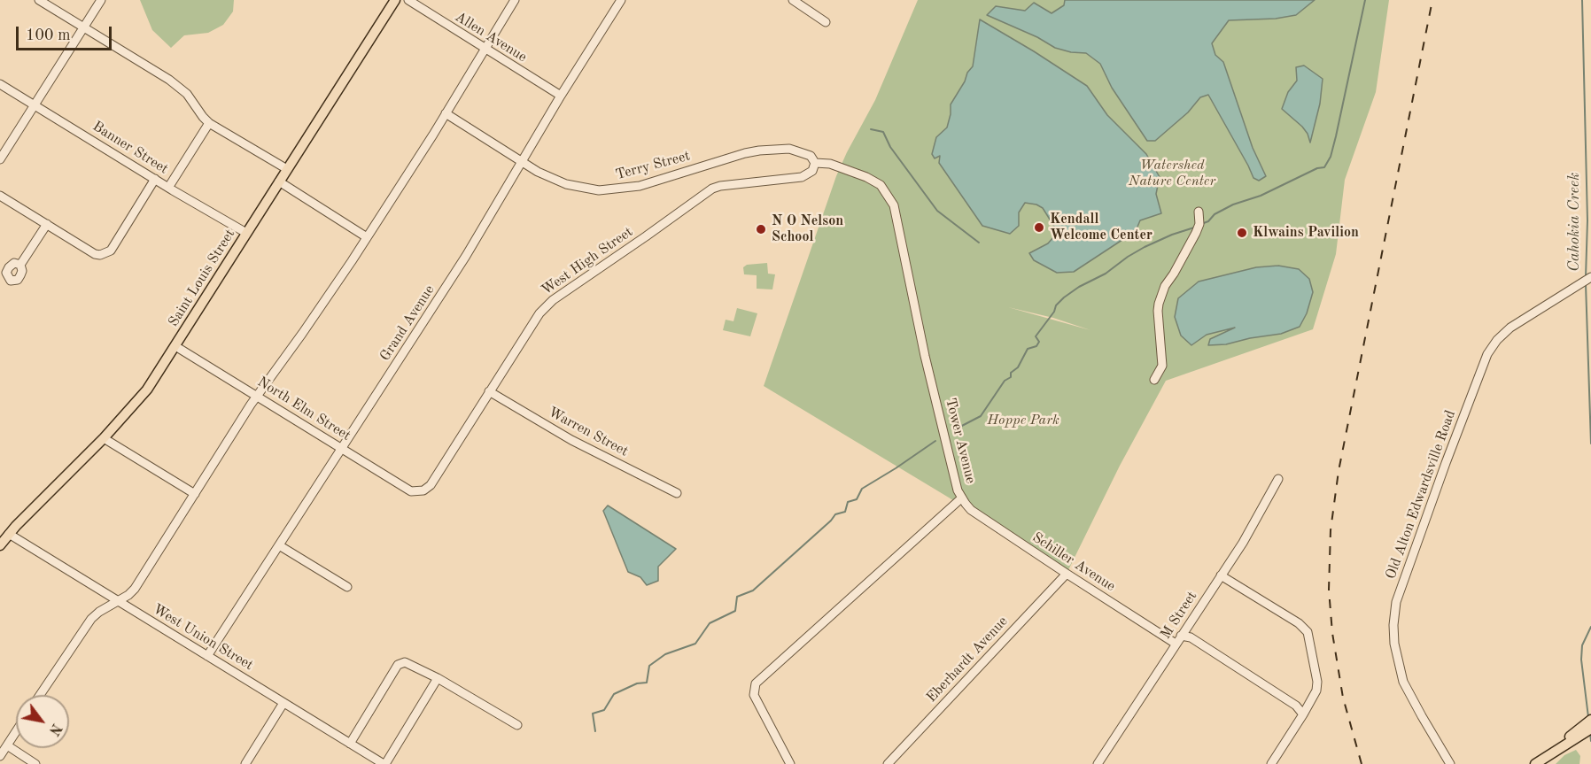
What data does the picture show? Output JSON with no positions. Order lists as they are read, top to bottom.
{
  "streets": {
    "main road": ["Saint Louis Street"],
    "street": [
      "Allen Avenue",
      "Banner Street",
      "Terry Street",
      "West High Street",
      "Grand Avenue",
      "North Elm Street",
      "Warren Street",
      "Tower Avenue",
      "Old Alton Edwardsville Road",
      "Schiller Avenue",
      "M Street",
      "West Union Street",
      "Eberhardt Avenue"
    ]
  },
  "crossings": [
    ["Allen Avenue", "Grand Avenue"],
    ["Banner Street", "Saint Louis Street"],
    ["Terry Street", "West High Street"],
    ["Terry Street", "Grand Avenue"],
    ["Terry Street", "Tower Avenue"],
    ["West High Street", "North Elm Street"],
    ["West High Street", "Warren Street"],
    ["West High Street", "Tower Avenue"],
    ["Saint Louis Street", "North Elm Street"],
    ["Saint Louis Street", "West Union Street"],
    ["Grand Avenue", "North Elm Street"],
    ["Grand Avenue", "West Union Street"],
    ["Tower Avenue", "Schiller Avenue"],
    ["Schiller Avenue", "M Street"],
    ["Schiller Avenue", "Eberhardt Avenue"]
  ],
  "water": ["Cahokia Creek"],
  "parks": ["Watershed Nature Center", "Hoppe Park"],
  "places": ["Kendall Welcome Center", "N O Nelson School", "Klwains Pavilion"],
  "scale_bar": "100 m",
  "north": "bottom right"
}
